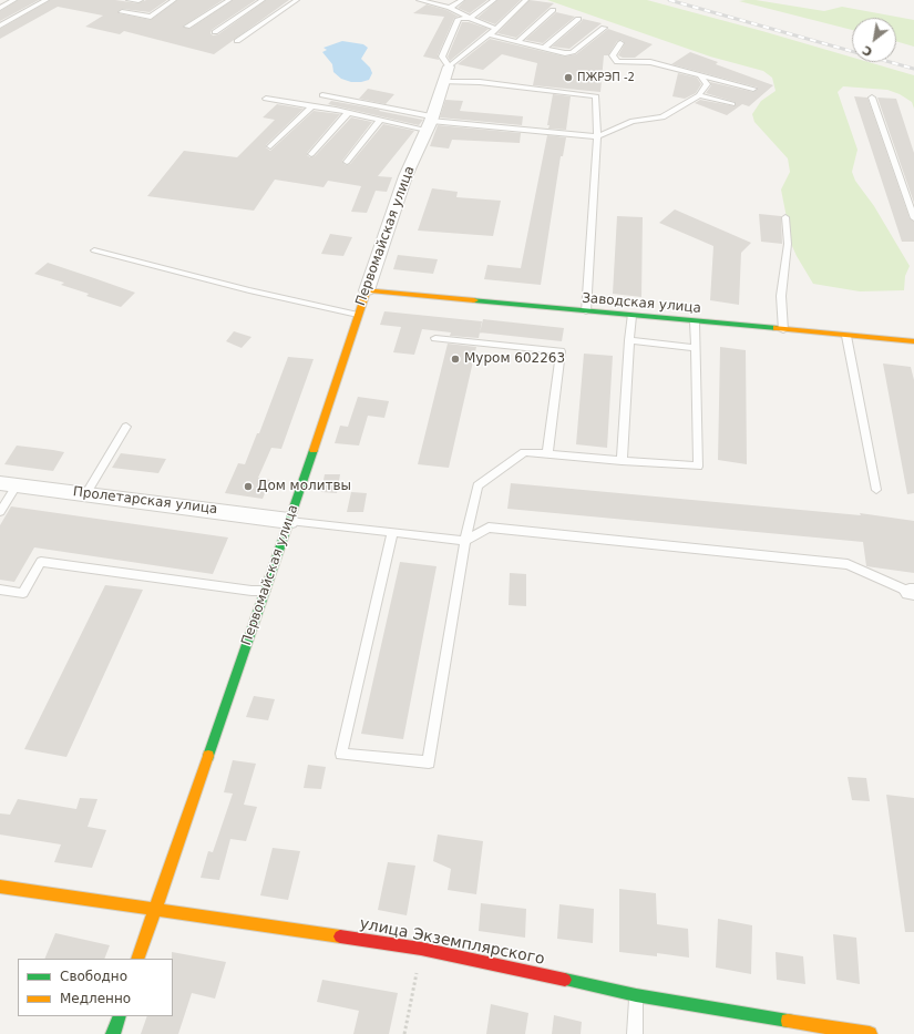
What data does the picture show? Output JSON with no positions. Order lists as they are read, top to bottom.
{
  "streets": {
    "street": [
      "Первомайская улица",
      "Заводская улица",
      "Пролетарская улица",
      "улица Экземплярского"
    ]
  },
  "crossings": [
    ["Первомайская улица", "Заводская улица"],
    ["Первомайская улица", "Пролетарская улица"],
    ["Первомайская улица", "улица Экземплярского"]
  ],
  "places": ["ПЖРЭП -2", "Муром 602263", "Дом молитвы"],
  "legend": ["Свободно", "Медленно"],
  "north": "bottom left"
}
